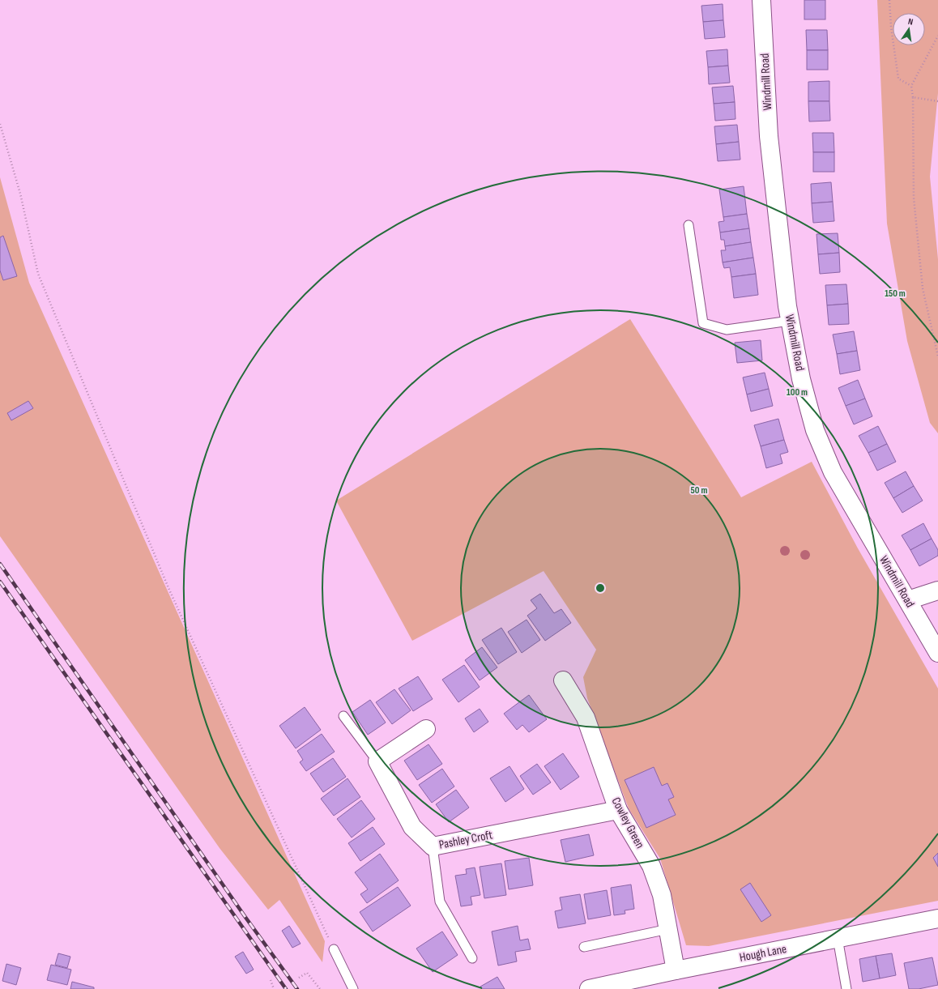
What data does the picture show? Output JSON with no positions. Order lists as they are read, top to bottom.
{
  "streets": {
    "street": [
      "Windmill Road",
      "Cowley Green",
      "Pashley Croft",
      "Hough Lane"
    ]
  },
  "crossings": [
    ["Cowley Green", "Pashley Croft"],
    ["Cowley Green", "Hough Lane"]
  ],
  "north": "top",
  "rings": ["150 m", "100 m", "50 m"]
}
